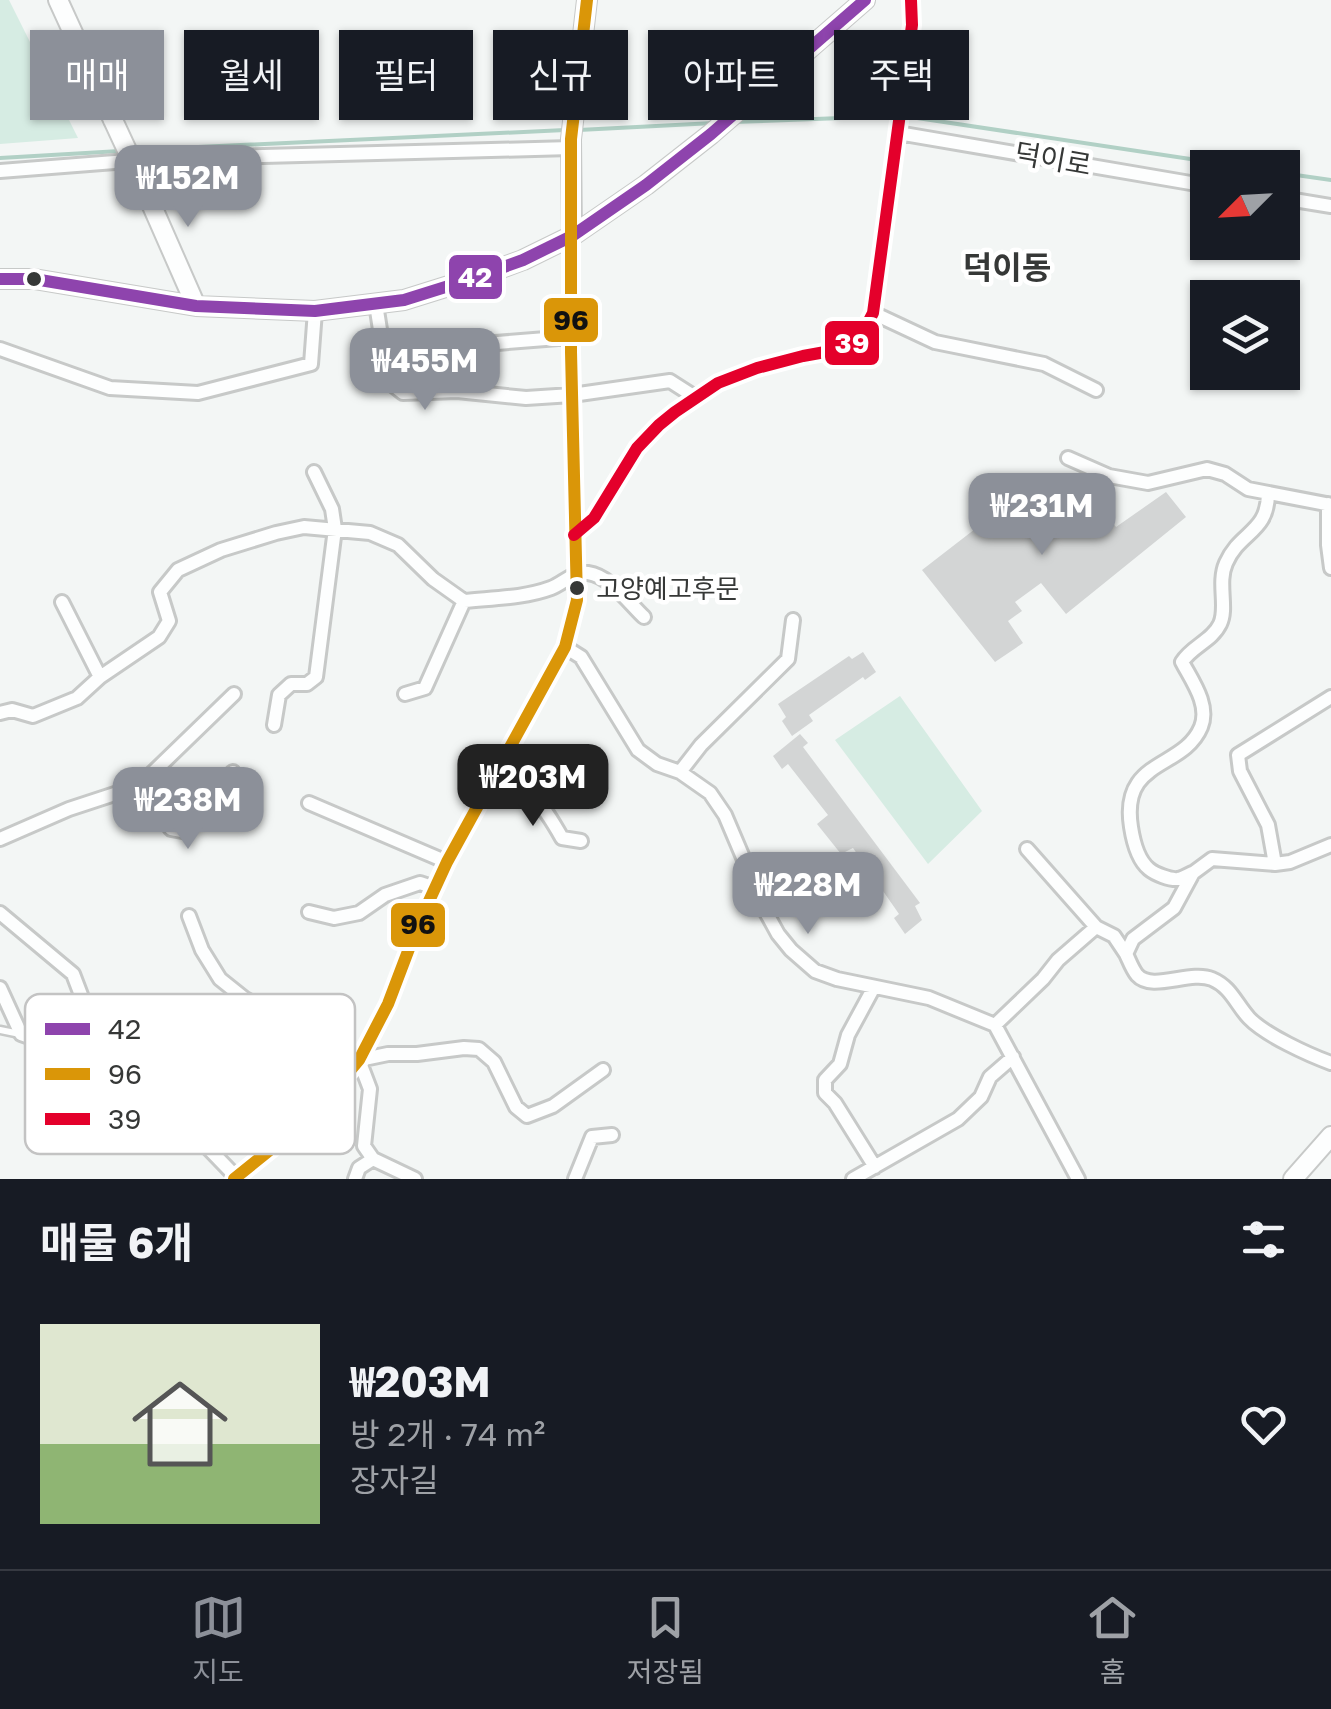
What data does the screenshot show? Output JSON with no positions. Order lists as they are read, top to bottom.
{
  "streets": {
    "street": ["덕이로"]
  },
  "districts": ["덕이동"],
  "places": ["고양예고후문"],
  "lines": ["transit line 42", "transit line 96", "transit line 39"],
  "legend": ["42", "96", "39"],
  "north": "bottom left",
  "page": {
    "chip": [
      "매매",
      "월세",
      "필터",
      "신규",
      "아파트",
      "주택"
    ],
    "price": [
      "₩152M",
      "₩455M",
      "₩231M",
      "₩203M",
      "₩238M",
      "₩228M"
    ],
    "heading": "매물 6개",
    "list": [
      {
        "name": "₩203M",
        "note": "방 2개 · 74 m² · 장자길"
      }
    ],
    "tabs": ["지도", "저장됨", "홈"]
  }
}
